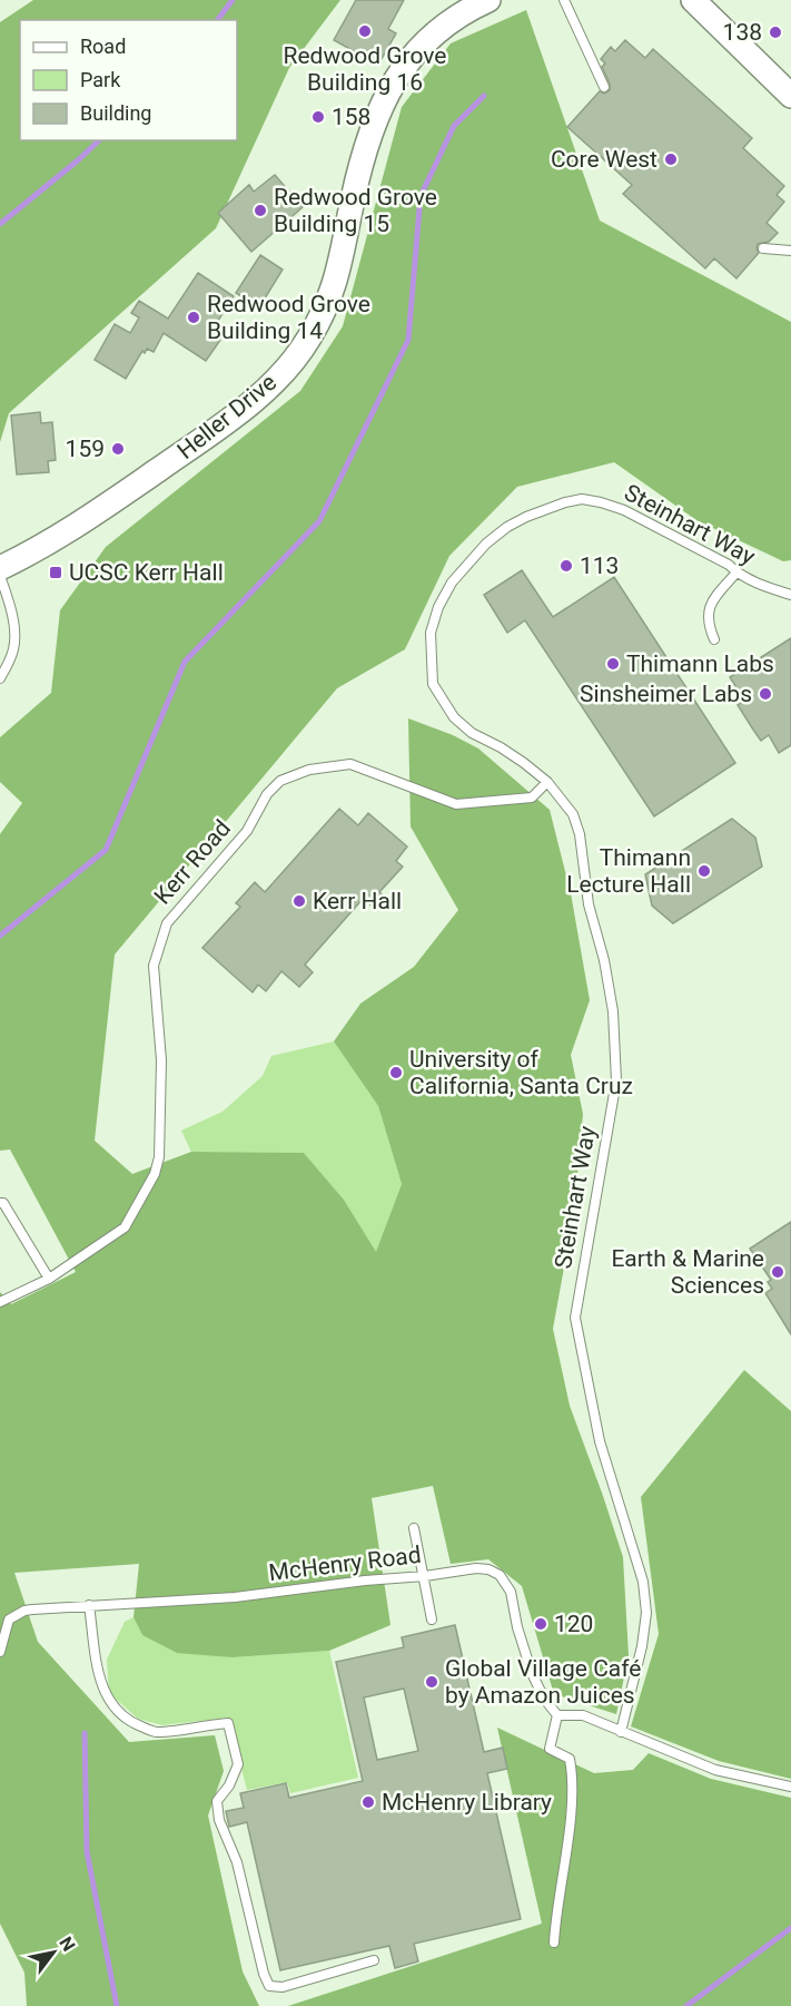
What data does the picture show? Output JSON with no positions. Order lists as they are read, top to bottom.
{
  "streets": {
    "main road": ["Heller Drive"],
    "lane": ["Steinhart Way", "Kerr Road", "McHenry Road"]
  },
  "crossings": [
    ["Steinhart Way", "Kerr Road"]
  ],
  "places": {
    "other": [
      "Redwood Grove Building 16",
      "138",
      "158",
      "Core West",
      "Redwood Grove Building 15",
      "Redwood Grove Building 14",
      "159",
      "113",
      "Thimann Labs",
      "Sinsheimer Labs",
      "Thimann Lecture Hall",
      "Kerr Hall",
      "University of California, Santa Cruz",
      "Earth & Marine Sciences",
      "120",
      "Global Village Café by Amazon Juices",
      "McHenry Library"
    ],
    "transit": ["UCSC Kerr Hall"]
  },
  "legend": ["Road", "Park", "Building"],
  "north": "top right"
}
